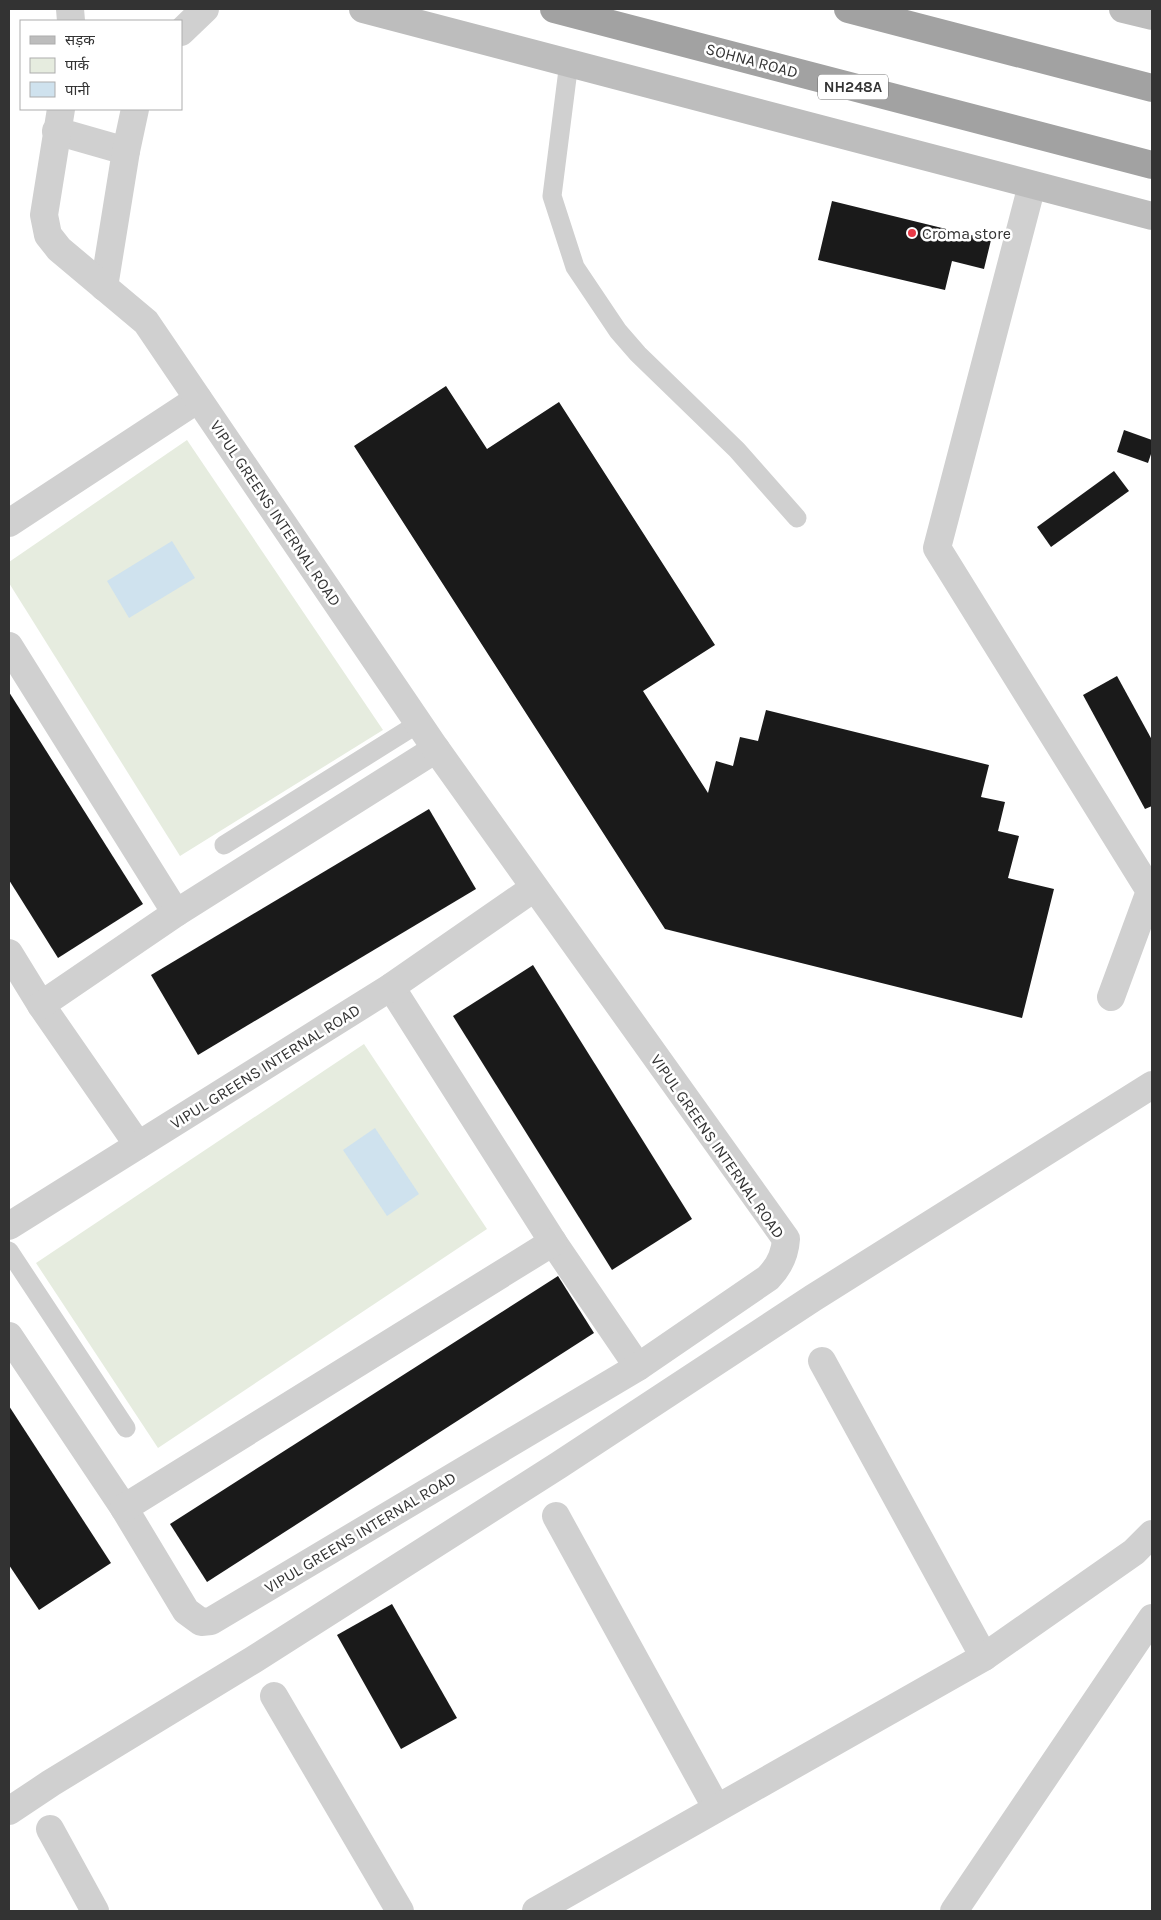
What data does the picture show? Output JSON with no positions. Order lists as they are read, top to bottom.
{
  "streets": {
    "highway": ["SOHNA ROAD", "NH248A"],
    "street": ["VIPUL GREENS INTERNAL ROAD"]
  },
  "places": ["Croma store"],
  "legend": ["सड़क", "पार्क", "पानी"]
}
